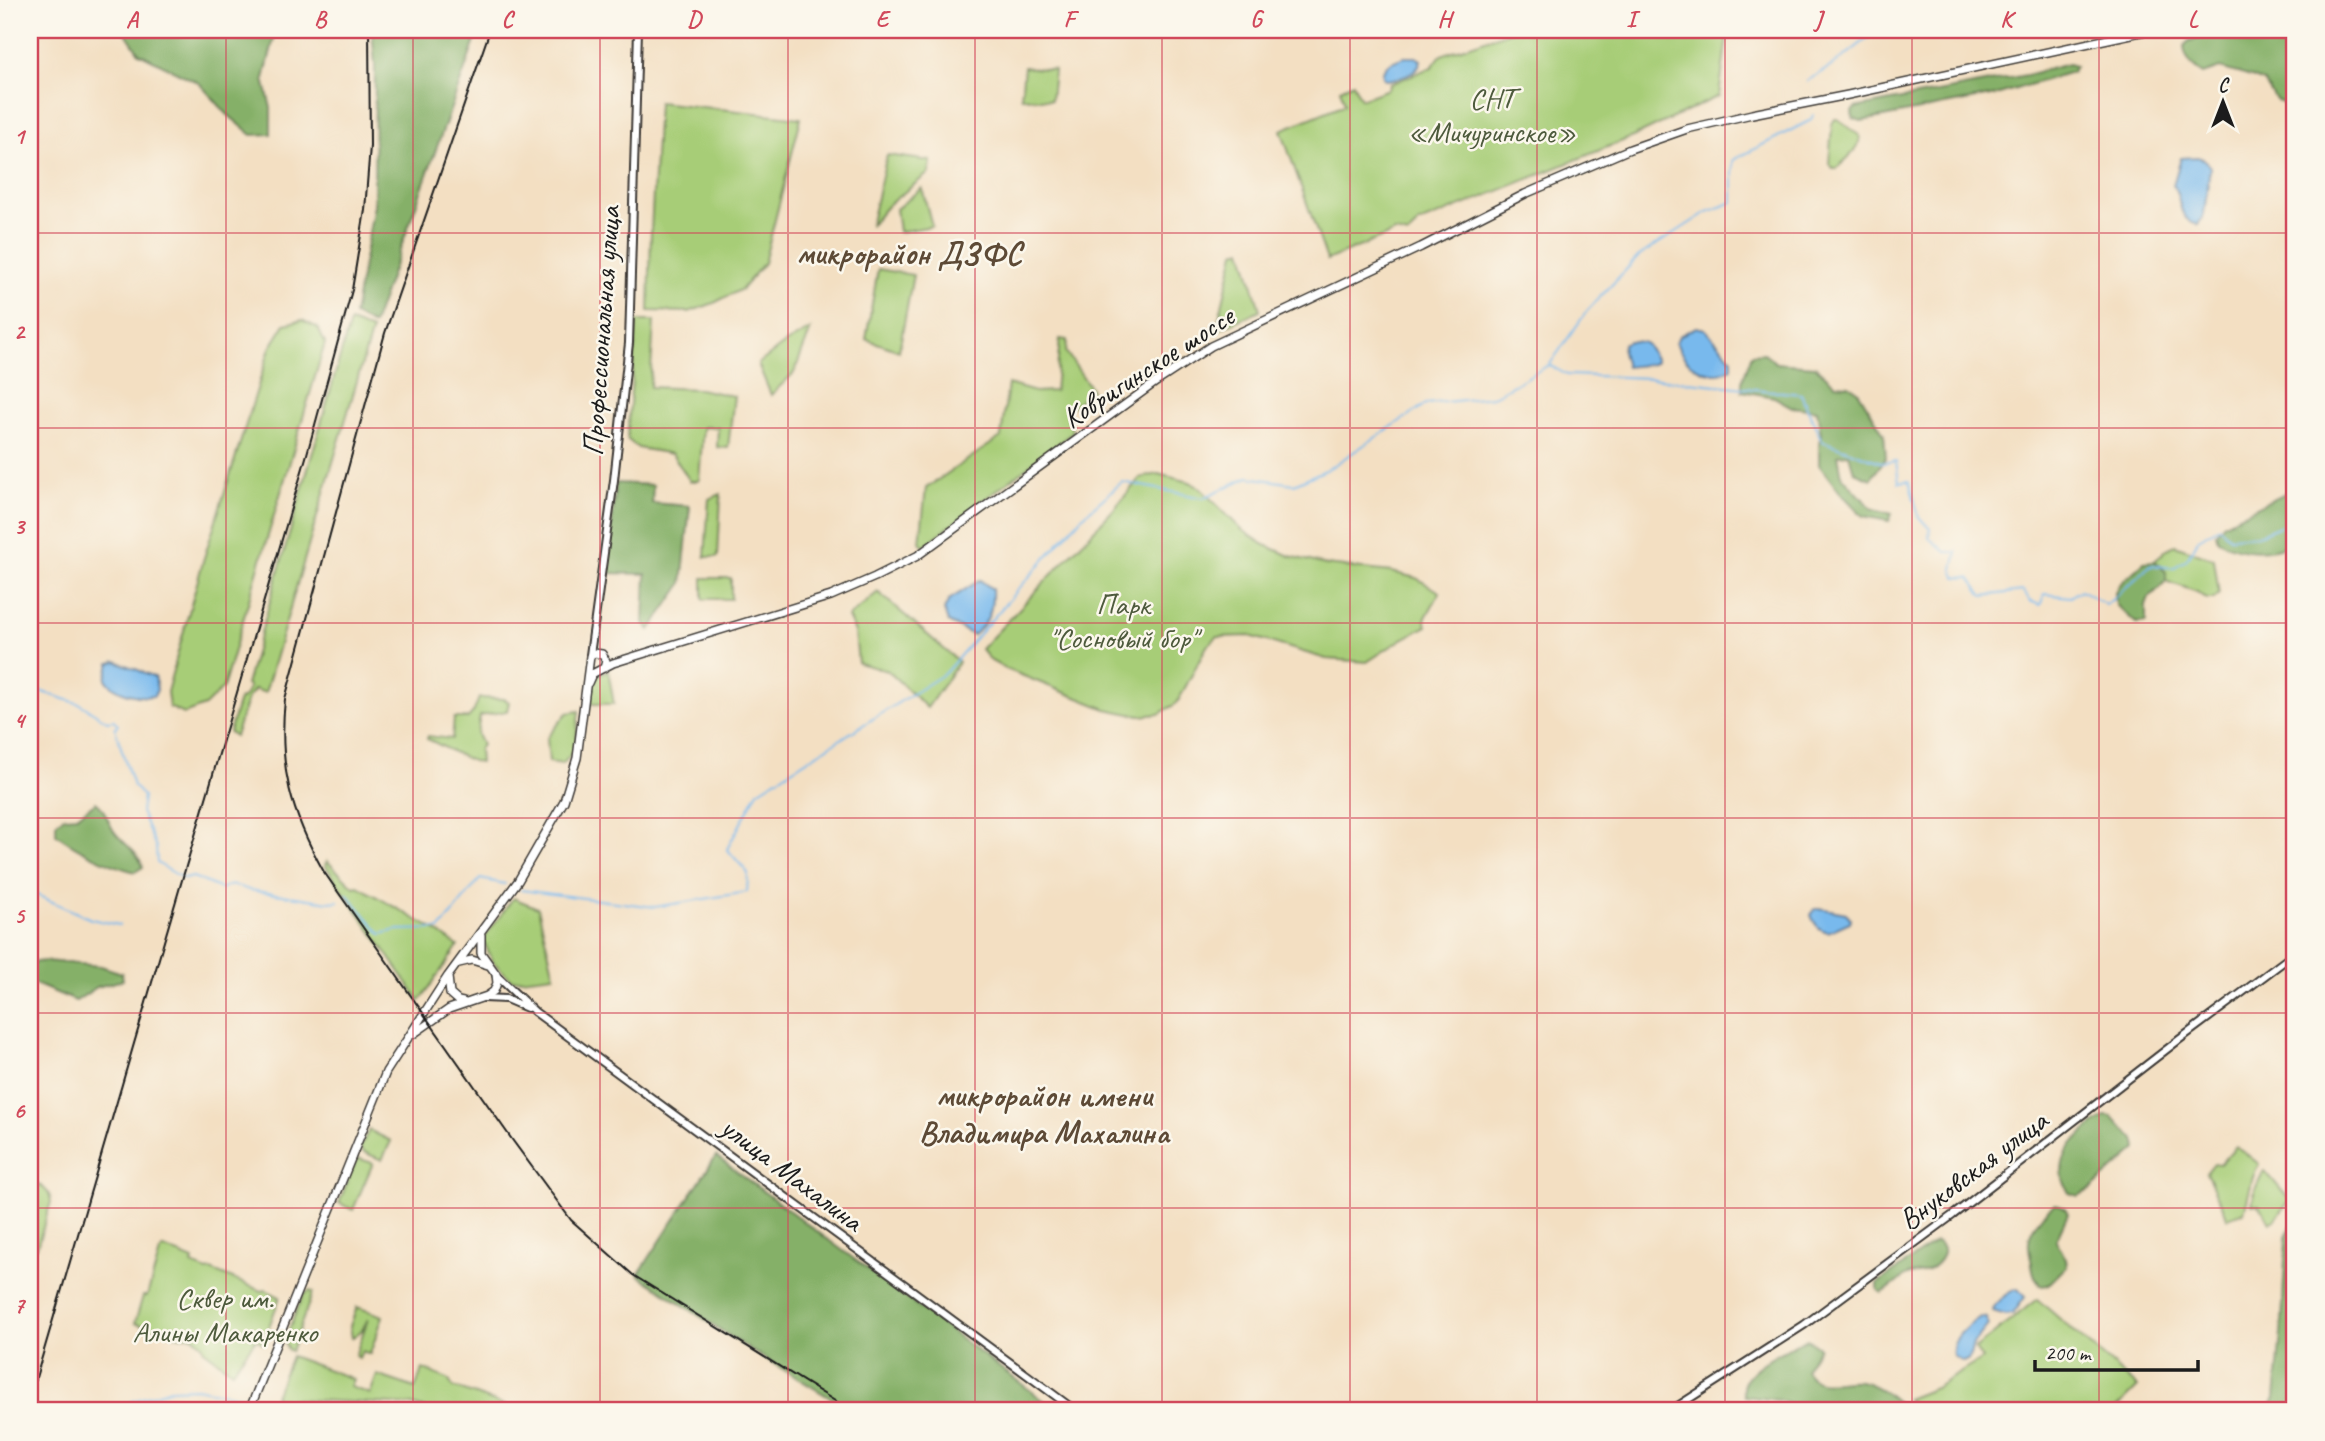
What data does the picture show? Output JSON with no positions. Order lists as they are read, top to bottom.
{
  "streets": {
    "main road": [
      "Профессиональная улица",
      "Ковригинское шоссе",
      "Внуковская улица",
      "улица Махалина"
    ]
  },
  "crossings": [
    ["Профессиональная улица", "Ковригинское шоссе"],
    ["Профессиональная улица", "улица Махалина"]
  ],
  "districts": ["микрорайон ДЗФС", "микрорайон имени Владимира Махалина"],
  "parks": ["СНТ «Мичуринское»", "Парк \"Сосновый бор\"", "Сквер им. Алины Макаренко"],
  "scale_bar": "200 m",
  "north": "top",
  "grid": {
    "columns": [
      "A",
      "B",
      "C",
      "D",
      "E",
      "F",
      "G",
      "H",
      "I",
      "J",
      "K",
      "L"
    ],
    "rows": [
      "1",
      "2",
      "3",
      "4",
      "5",
      "6",
      "7"
    ]
  }
}
